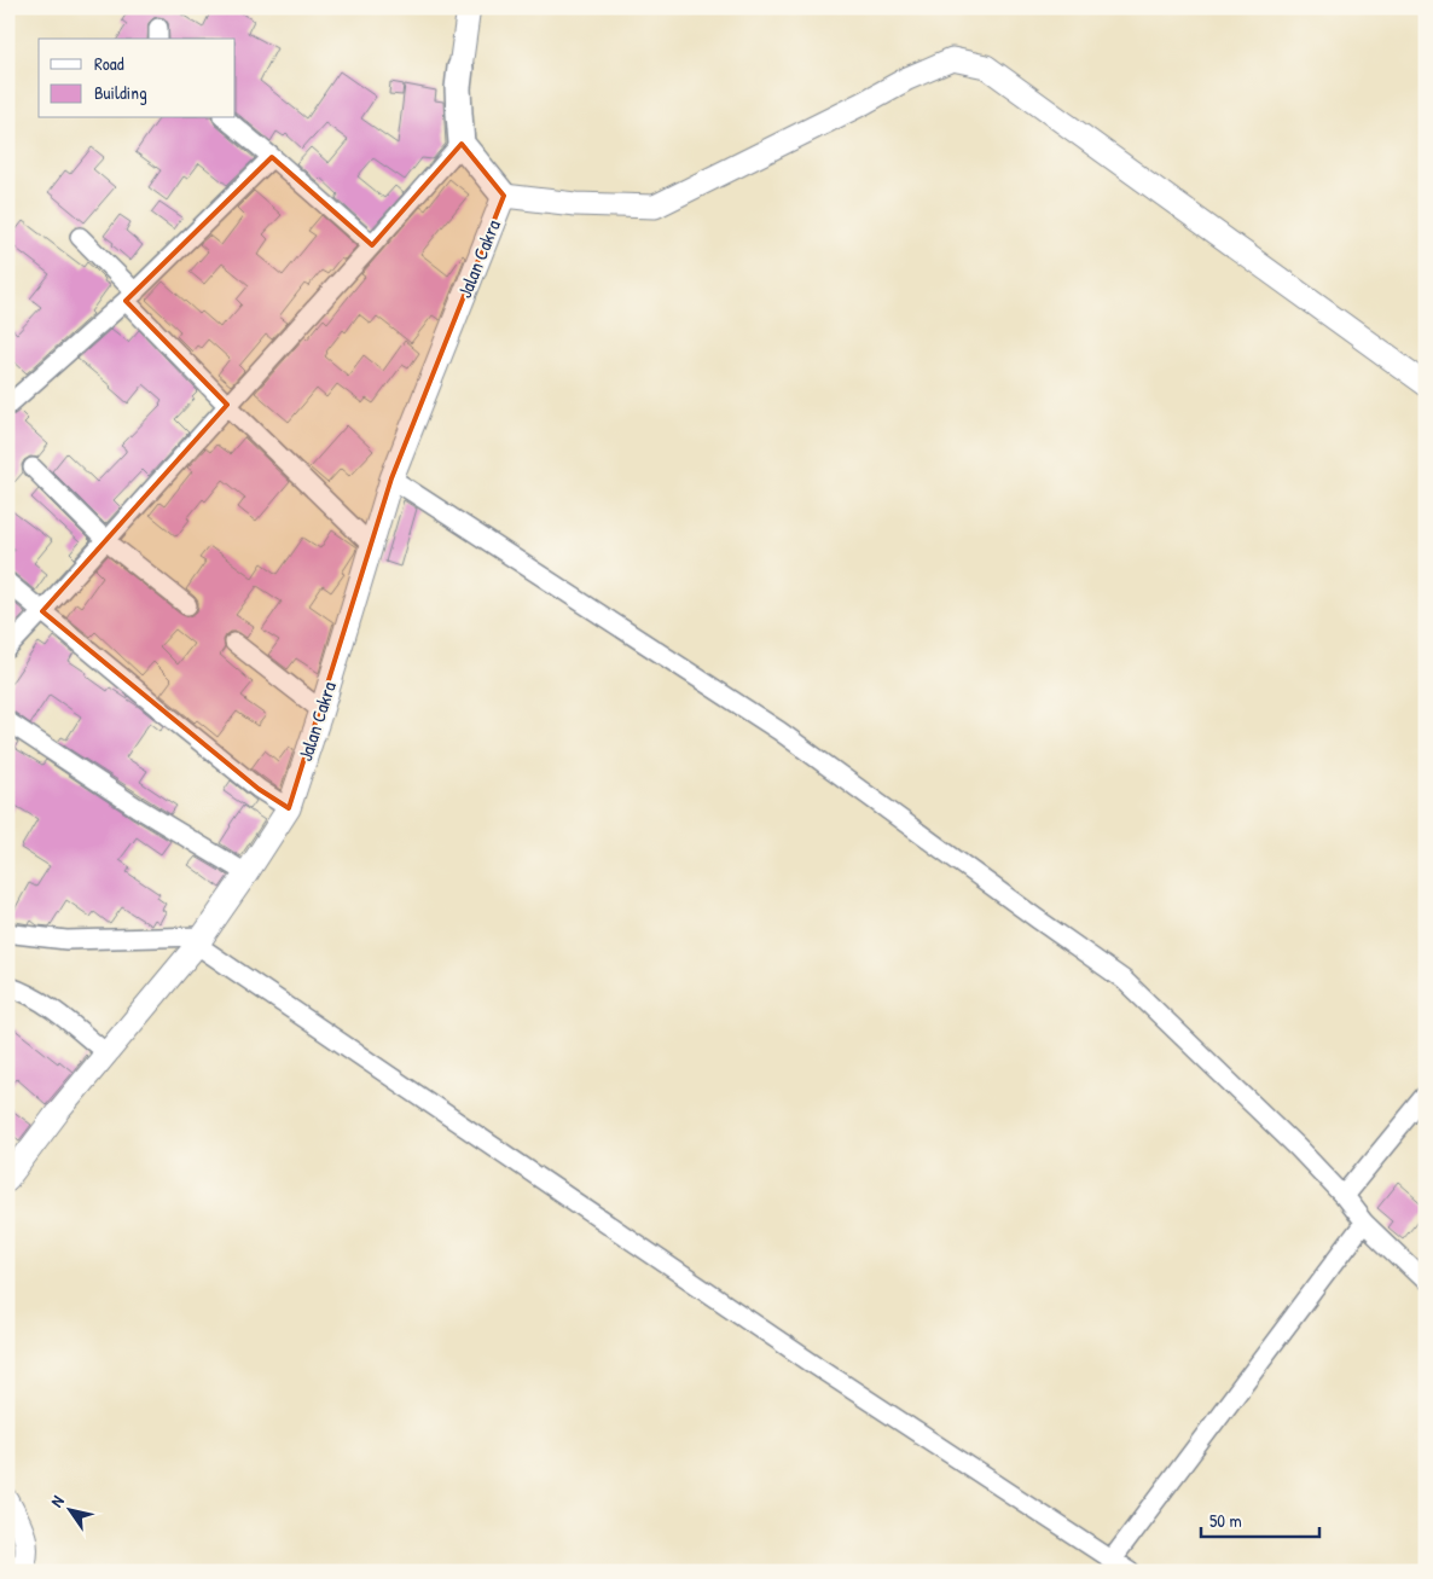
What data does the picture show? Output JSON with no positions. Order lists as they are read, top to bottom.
{
  "streets": {
    "street": ["Jalan Cakra"]
  },
  "legend": ["Road", "Building"],
  "scale_bar": "50 m",
  "north": "top left"
}
